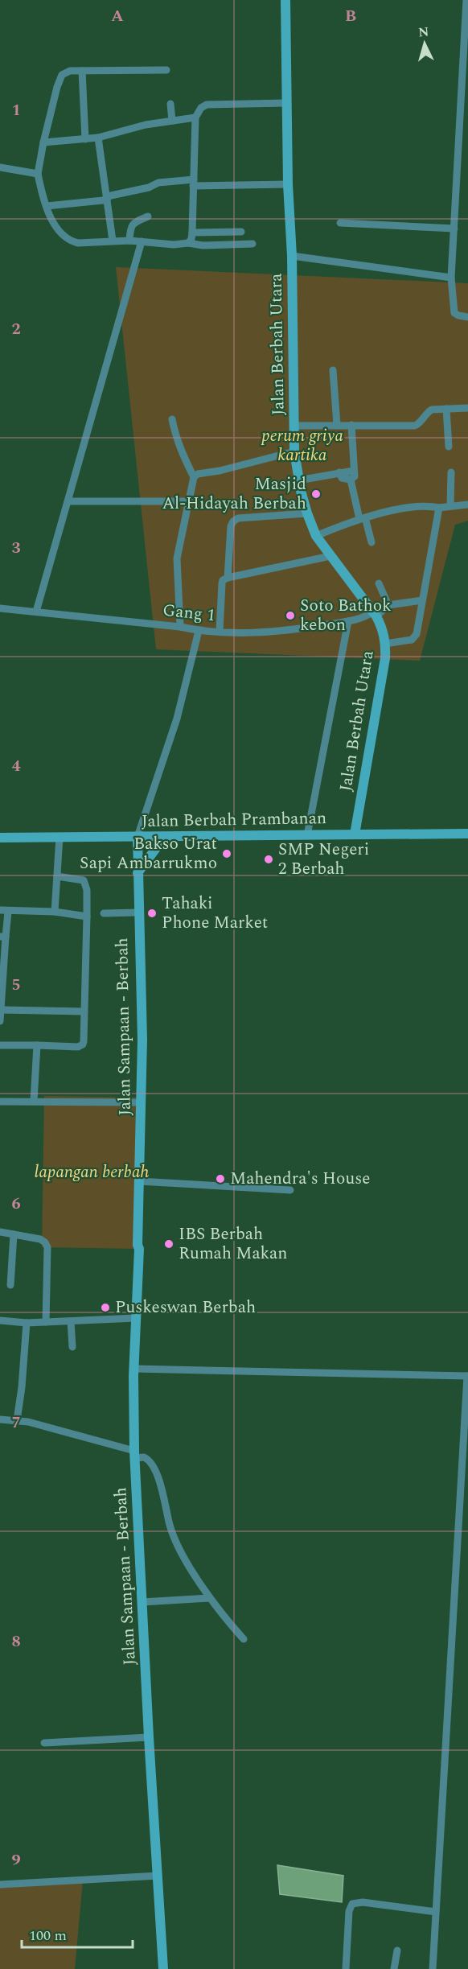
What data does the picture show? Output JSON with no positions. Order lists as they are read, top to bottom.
{
  "streets": {
    "main road": ["Jalan Berbah Utara", "Jalan Berbah Prambanan", "Jalan Sampaan - Berbah"],
    "street": ["Gang 1"]
  },
  "crossings": [
    ["Jalan Berbah Utara", "Gang 1"],
    ["Jalan Berbah Utara", "Jalan Berbah Prambanan"],
    ["Jalan Berbah Prambanan", "Jalan Sampaan - Berbah"]
  ],
  "parks": ["perum griya kartika", "lapangan berbah"],
  "places": [
    "Masjid Al-Hidayah Berbah",
    "Soto Bathok kebon",
    "Bakso Urat Sapi Ambarrukmo",
    "SMP Negeri 2 Berbah",
    "Tahaki Phone Market",
    "Mahendra's House",
    "IBS Berbah Rumah Makan",
    "Puskeswan Berbah"
  ],
  "scale_bar": "100 m",
  "north": "top",
  "grid": {
    "columns": ["A", "B"],
    "rows": [
      "1",
      "2",
      "3",
      "4",
      "5",
      "6",
      "7",
      "8",
      "9"
    ]
  }
}
